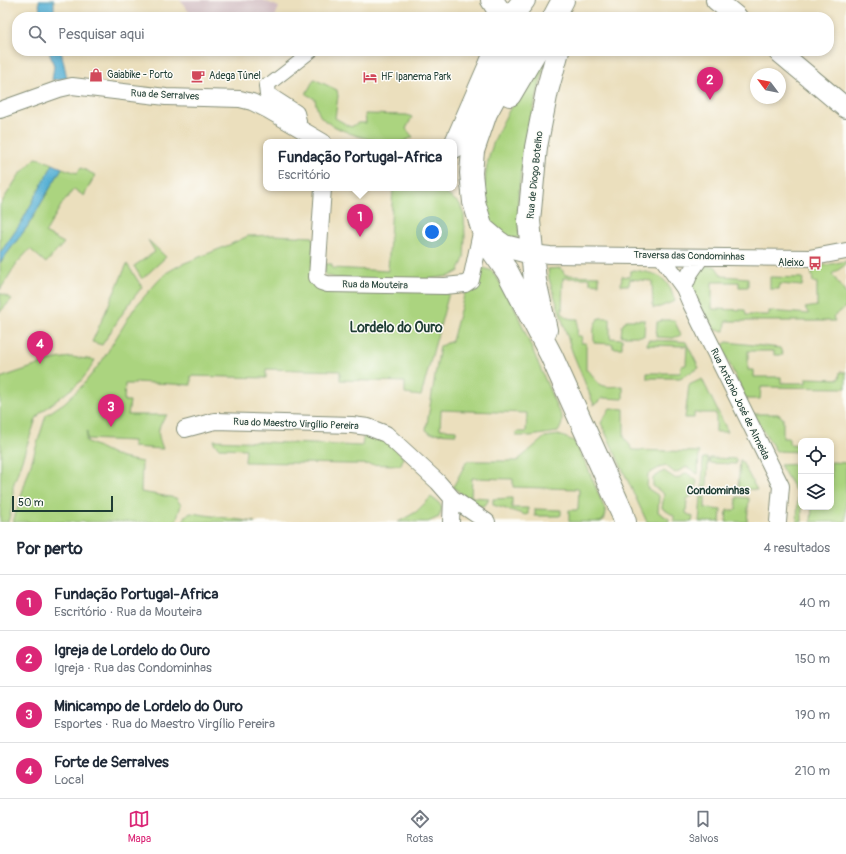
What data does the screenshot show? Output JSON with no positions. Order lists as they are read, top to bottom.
{
  "streets": {
    "main road": ["Rua de Diogo Botelho"],
    "street": [
      "Rua de Serralves",
      "Traversa das Condominhas",
      "Rua da Mouteira",
      "Rua António José de Almeida",
      "Rua do Maestro Virgílio Pereira"
    ]
  },
  "crossings": [
    ["Rua de Diogo Botelho", "Traversa das Condominhas"],
    ["Rua de Diogo Botelho", "Rua da Mouteira"],
    ["Traversa das Condominhas", "Rua António José de Almeida"]
  ],
  "districts": ["Lordelo do Ouro", "Condominhas"],
  "places": {
    "shop": ["Gaiabike - Porto"],
    "cafe": ["Adega Túnel"],
    "hotel": ["HF Ipanema Park"],
    "bus stop": ["Aleixo"]
  },
  "scale_bar": "50 m",
  "north": "top left",
  "page": {
    "search": "Pesquisar aqui",
    "pins": [
      "2",
      "1",
      "4",
      "3"
    ],
    "popup": ["Fundação Portugal-Africa", "Escritório"],
    "scale": "50 m",
    "heading": ["Por perto", "4 resultados"],
    "list": [
      {
        "mark": "1",
        "name": "Fundação Portugal-Africa",
        "note": "Escritório · Rua da Mouteira",
        "value": "40 m"
      },
      {
        "mark": "2",
        "name": "Igreja de Lordelo do Ouro",
        "note": "Igreja · Rua das Condominhas",
        "value": "150 m"
      },
      {
        "mark": "3",
        "name": "Minicampo de Lordelo do Ouro",
        "note": "Esportes · Rua do Maestro Virgílio Pereira",
        "value": "190 m"
      },
      {
        "mark": "4",
        "name": "Forte de Serralves",
        "note": "Local",
        "value": "210 m"
      }
    ],
    "nav": ["Mapa", "Rotas", "Salvos"]
  }
}
